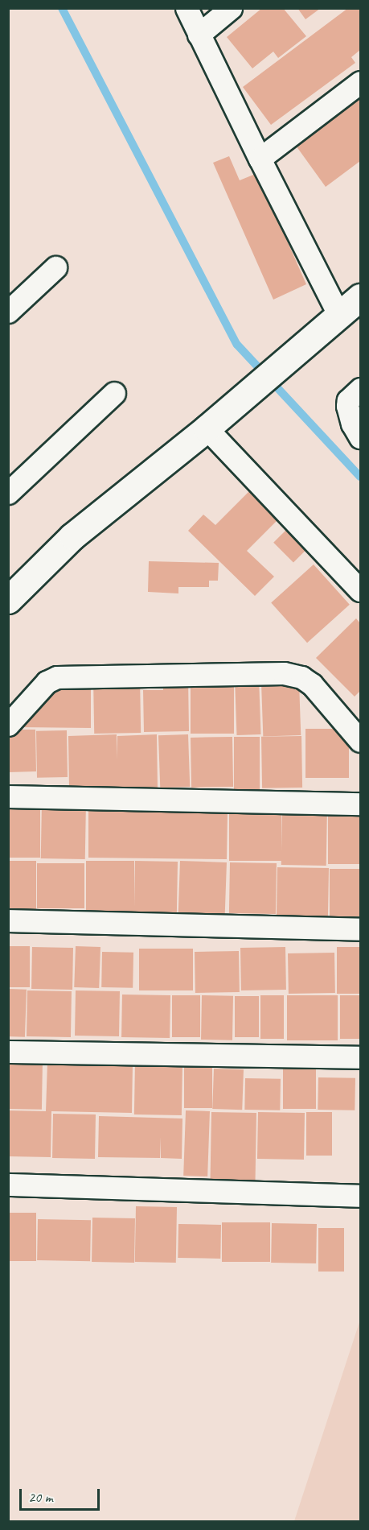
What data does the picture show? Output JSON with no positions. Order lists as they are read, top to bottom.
{
  "scale_bar": "20 m"
}
